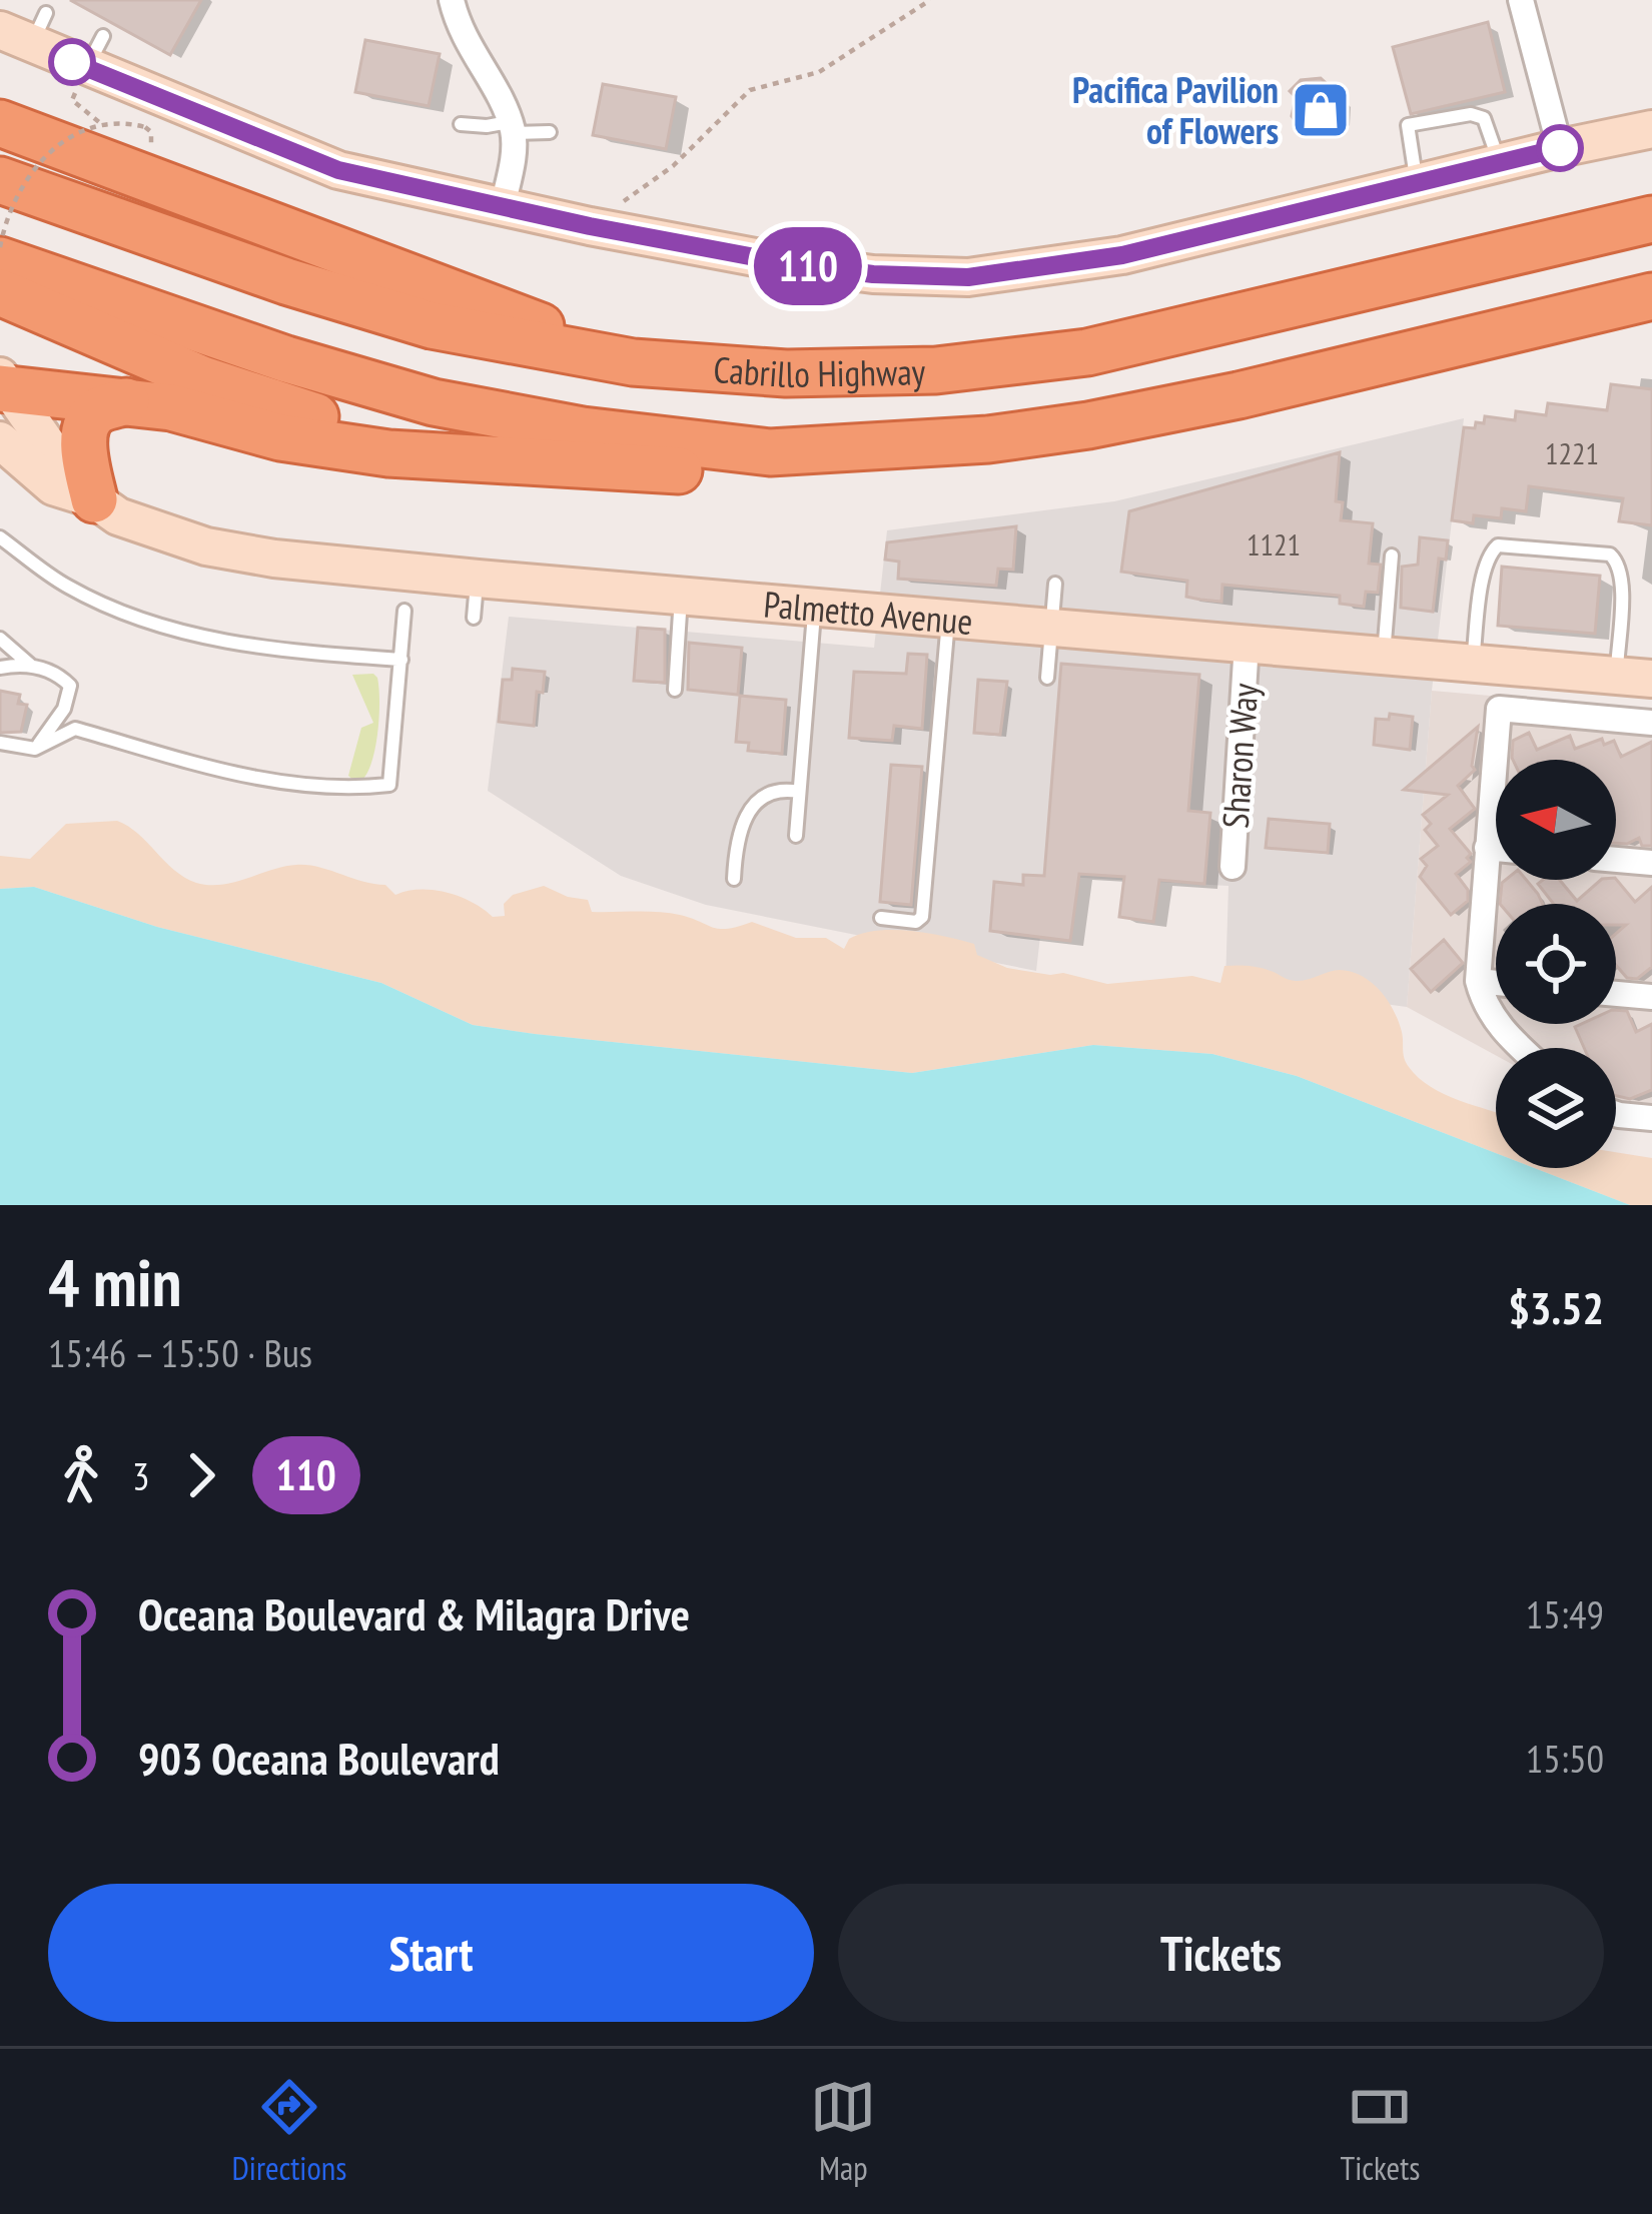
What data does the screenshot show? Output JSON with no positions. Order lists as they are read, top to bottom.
{
  "streets": {
    "highway": ["Cabrillo Highway"],
    "street": ["Palmetto Avenue", "Sharon Way"]
  },
  "crossings": [
    ["Palmetto Avenue", "Sharon Way"]
  ],
  "places": {
    "shop": ["Pacifica Pavilion of Flowers"]
  },
  "lines": ["bus line 110"],
  "house_numbers": ["1221", "1121"],
  "north": "left",
  "page": {
    "on_map": "110",
    "heading": ["4 min", "15:46 – 15:50 · Bus", "$3.52"],
    "legs": ["3", "110"],
    "list": [
      {
        "name": "Oceana Boulevard & Milagra Drive",
        "value": "15:49"
      },
      {
        "name": "903 Oceana Boulevard",
        "value": "15:50"
      }
    ],
    "buttons": ["Start", "Tickets"],
    "tabs": ["Directions", "Map", "Tickets"]
  }
}
